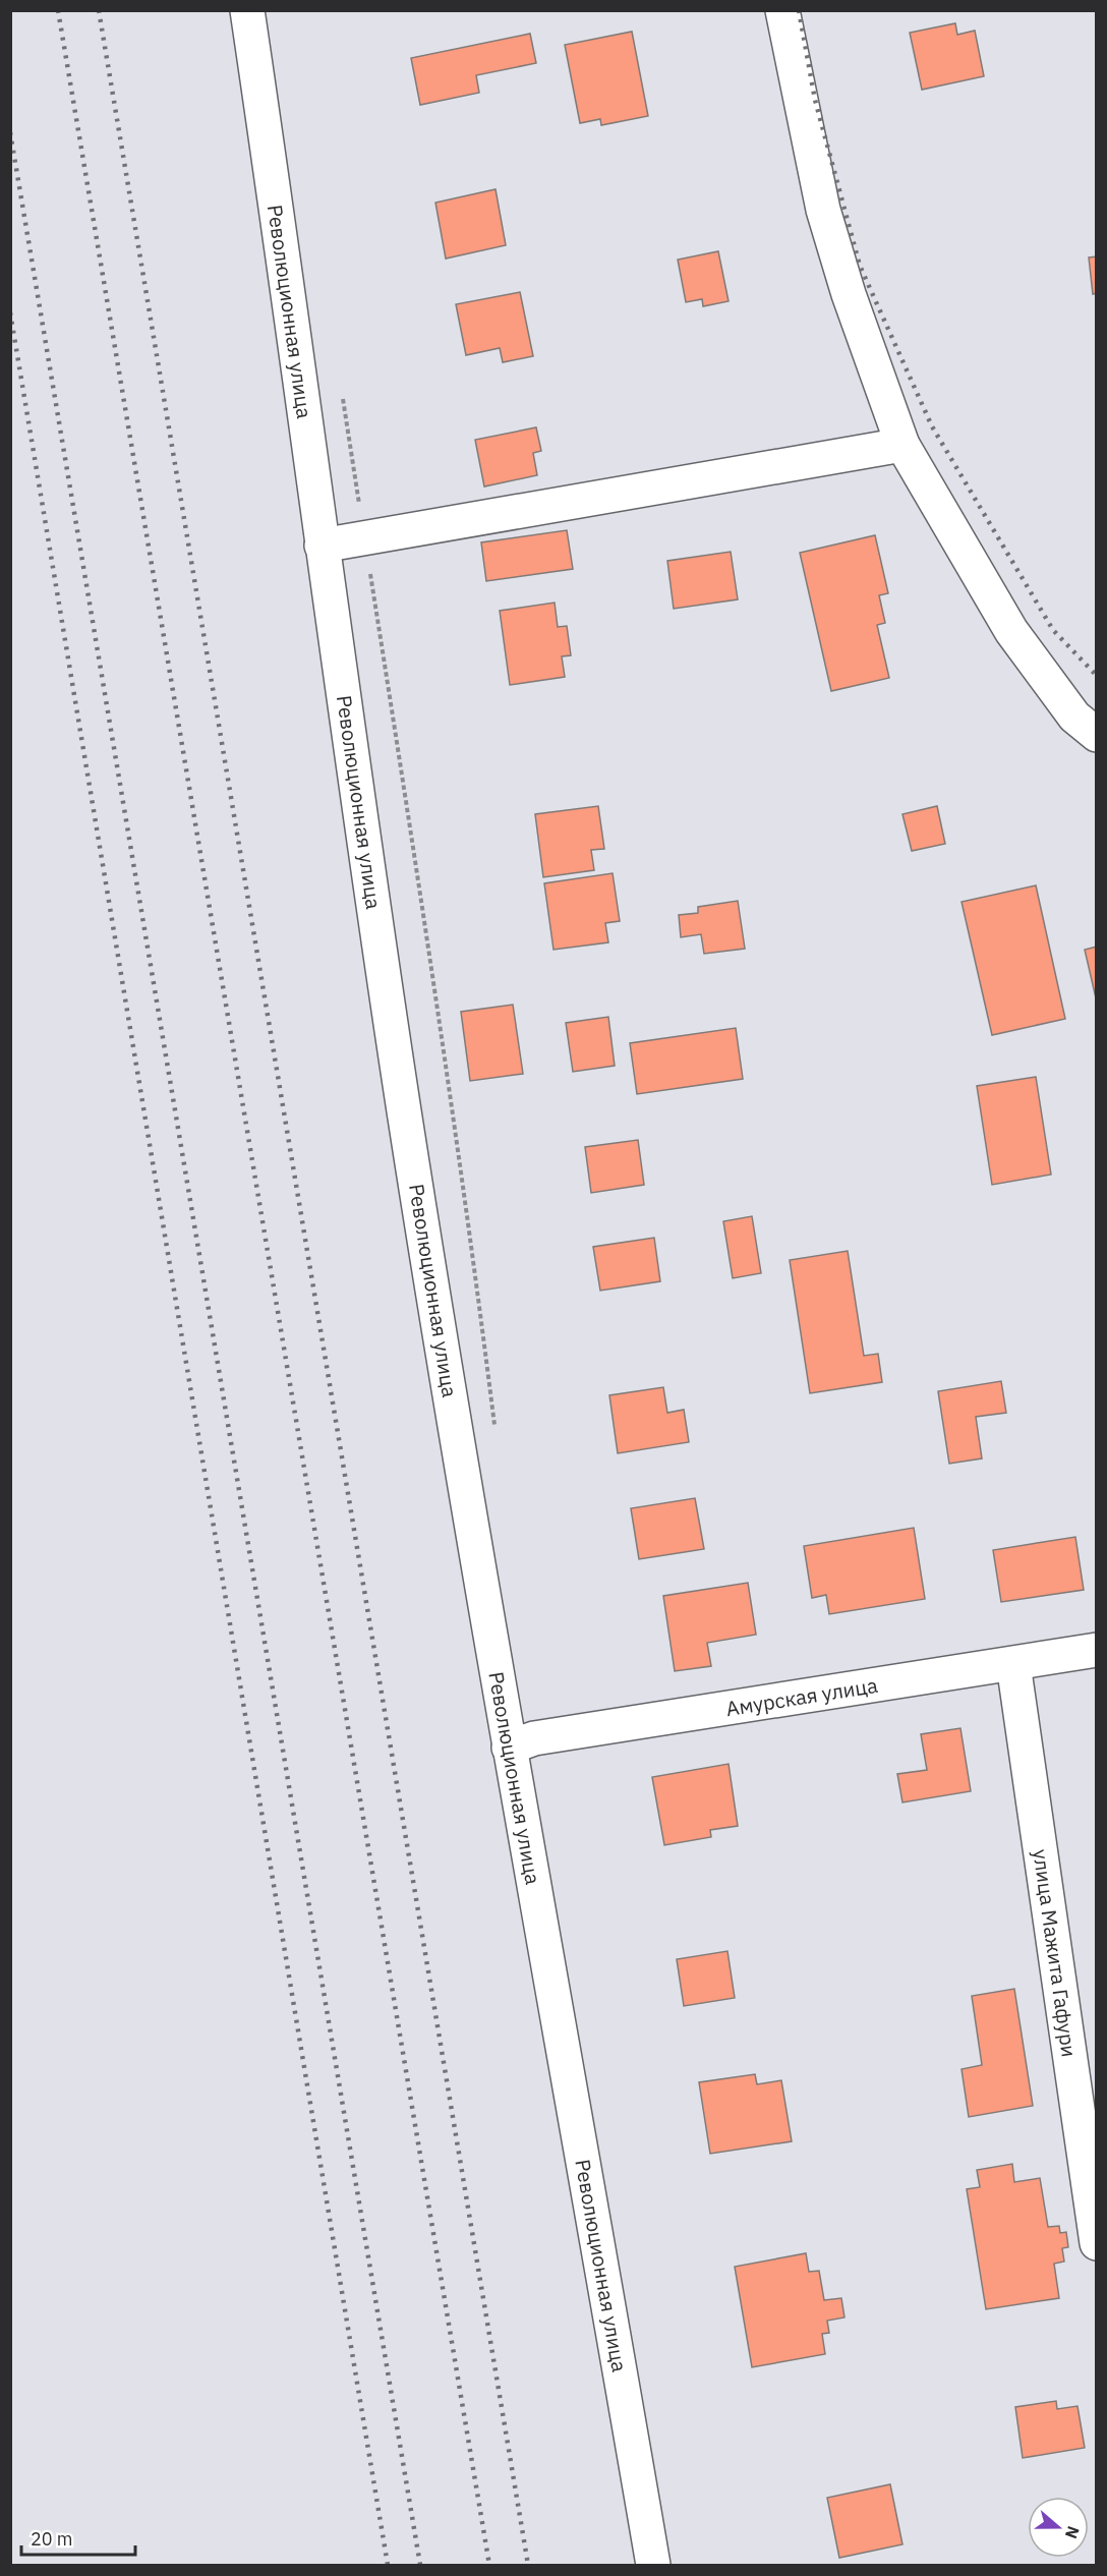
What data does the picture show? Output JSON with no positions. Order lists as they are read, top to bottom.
{
  "streets": {
    "street": ["Революционная улица", "Амурская улица", "улица Мажита Гафури"]
  },
  "crossings": [
    ["Революционная улица", "Амурская улица"],
    ["Амурская улица", "улица Мажита Гафури"]
  ],
  "scale_bar": "20 m",
  "north": "right"
}
